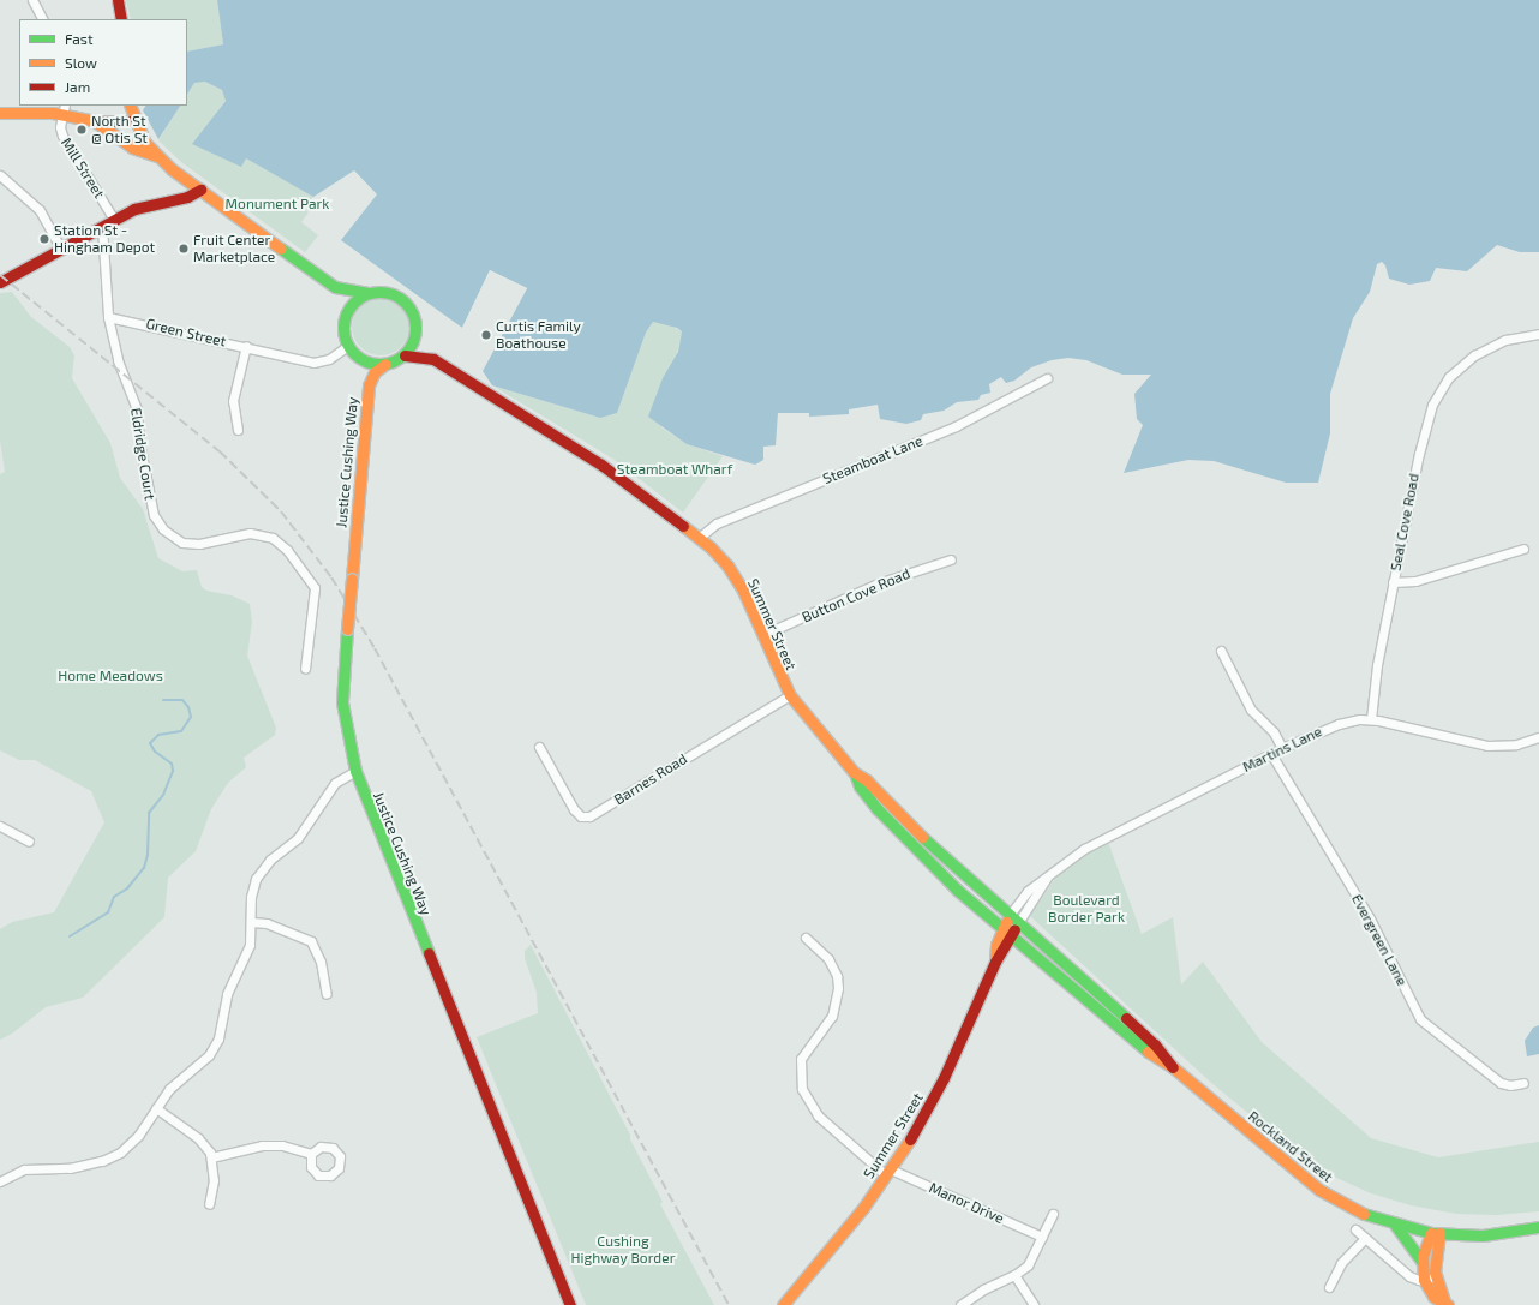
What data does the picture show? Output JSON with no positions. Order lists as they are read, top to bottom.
{
  "streets": {
    "main road": ["Justice Cushing Way", "Summer Street", "Rockland Street"],
    "street": [
      "Mill Street",
      "Green Street",
      "Eldridge Court",
      "Steamboat Lane",
      "Seal Cove Road",
      "Button Cove Road",
      "Martins Lane",
      "Barnes Road",
      "Evergreen Lane",
      "Manor Drive"
    ]
  },
  "crossings": [
    ["Green Street", "Eldridge Court"],
    ["Green Street", "Justice Cushing Way"],
    ["Green Street", "Summer Street"],
    ["Steamboat Lane", "Summer Street"],
    ["Justice Cushing Way", "Summer Street"],
    ["Seal Cove Road", "Martins Lane"],
    ["Button Cove Road", "Summer Street"],
    ["Summer Street", "Martins Lane"],
    ["Summer Street", "Barnes Road"],
    ["Summer Street", "Rockland Street"],
    ["Summer Street", "Manor Drive"],
    ["Martins Lane", "Evergreen Lane"],
    ["Martins Lane", "Rockland Street"]
  ],
  "parks": [
    "Monument Park",
    "Steamboat Wharf",
    "Home Meadows",
    "Boulevard Border Park",
    "Cushing Highway Border"
  ],
  "places": [
    "North St @ Otis St",
    "Station St - Hingham Depot",
    "Fruit Center Marketplace",
    "Curtis Family Boathouse"
  ],
  "legend": ["Fast", "Slow", "Jam"]
}
